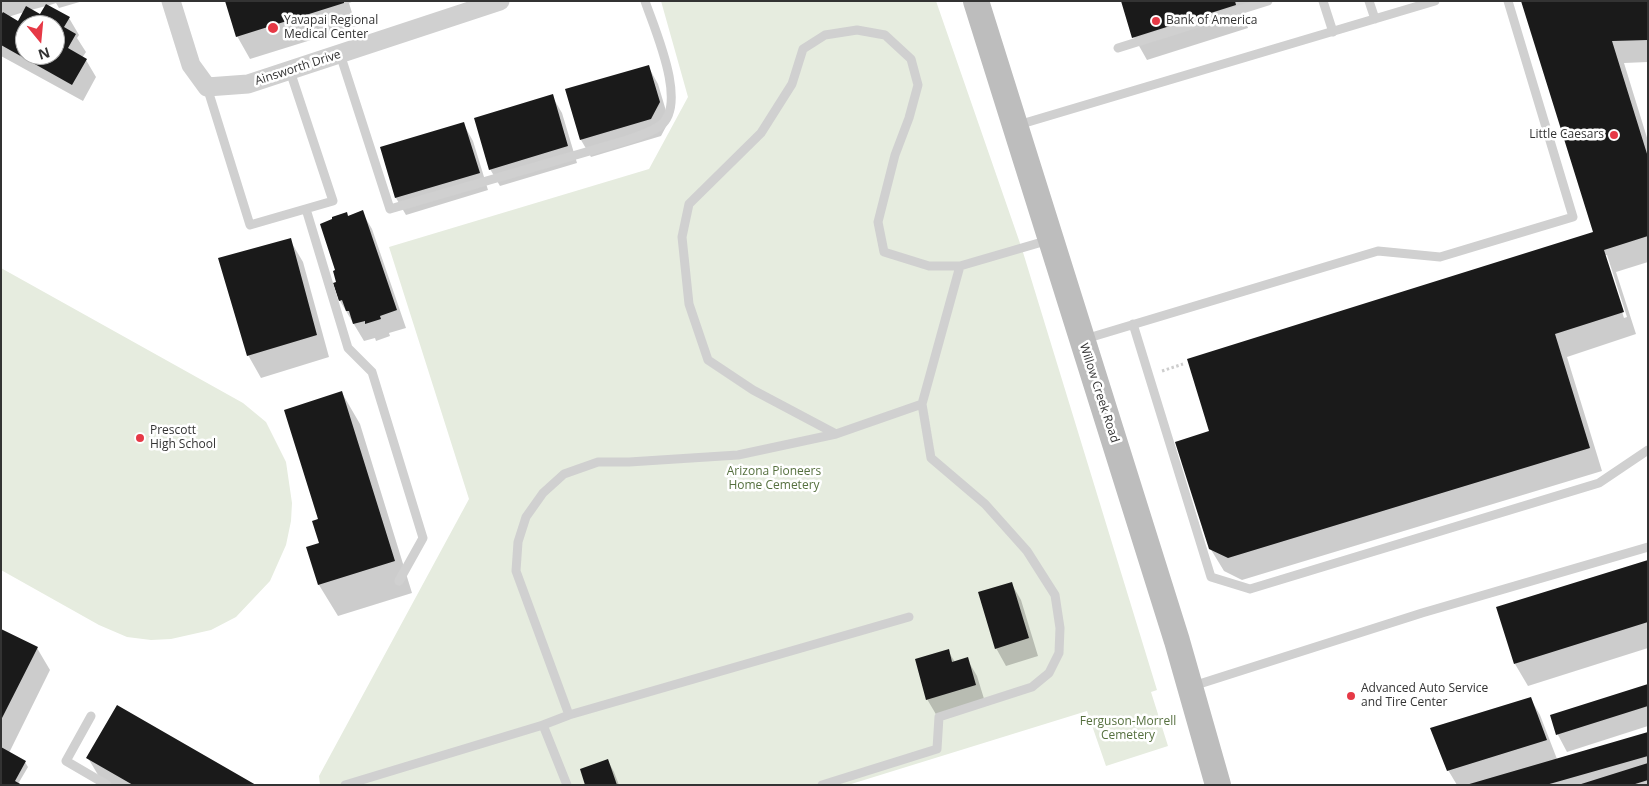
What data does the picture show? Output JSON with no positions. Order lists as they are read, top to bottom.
{
  "streets": {
    "main road": ["Willow Creek Road"],
    "street": ["Ainsworth Drive"]
  },
  "parks": ["Arizona Pioneers Home Cemetery", "Ferguson-Morrell Cemetery"],
  "places": [
    "Bank of America",
    "Yavapai Regional Medical Center",
    "Little Caesars",
    "Prescott High School",
    "Advanced Auto Service and Tire Center"
  ],
  "north": "bottom"
}
